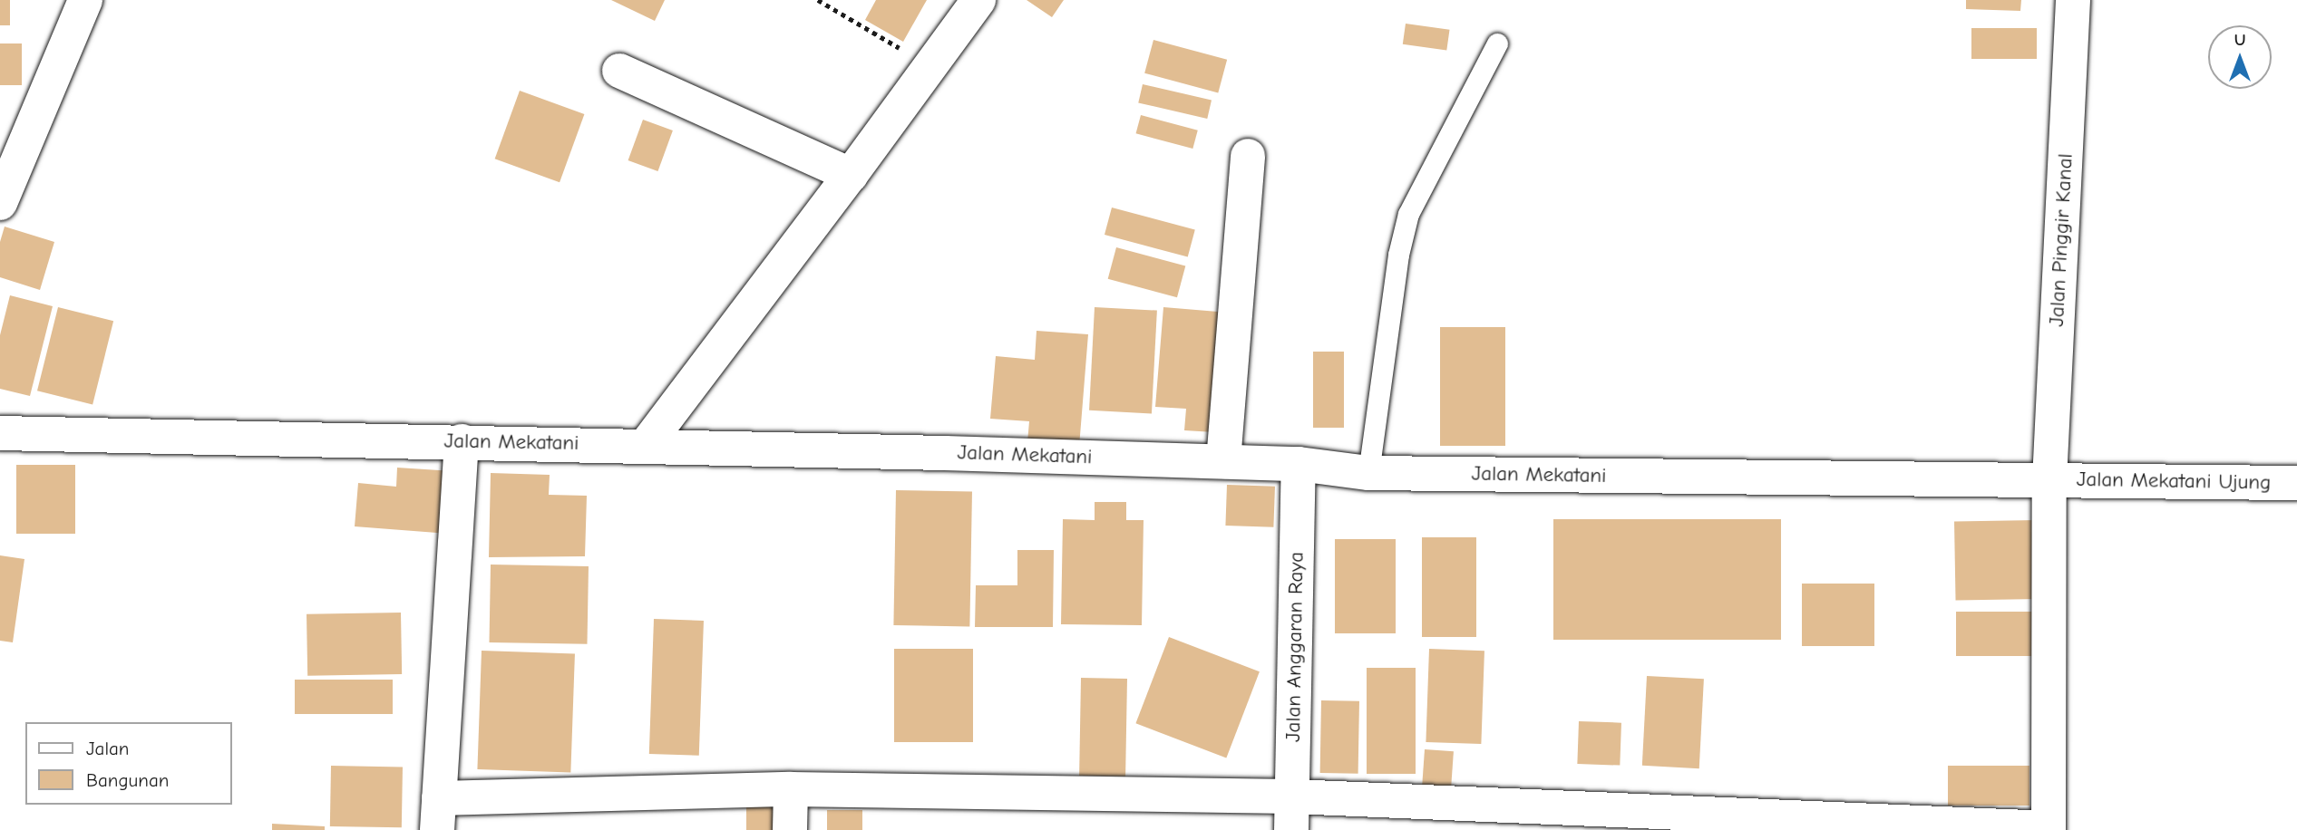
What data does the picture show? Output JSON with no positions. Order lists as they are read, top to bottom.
{
  "streets": {
    "street": [
      "Jalan Pinggir Kanal",
      "Jalan Mekatani",
      "Jalan Mekatani Ujung",
      "Jalan Anggaran Raya"
    ]
  },
  "crossings": [
    ["Jalan Pinggir Kanal", "Jalan Mekatani"],
    ["Jalan Pinggir Kanal", "Jalan Mekatani Ujung"],
    ["Jalan Mekatani", "Jalan Mekatani Ujung"],
    ["Jalan Mekatani", "Jalan Anggaran Raya"]
  ],
  "legend": ["Jalan", "Bangunan"],
  "north": "top"
}
